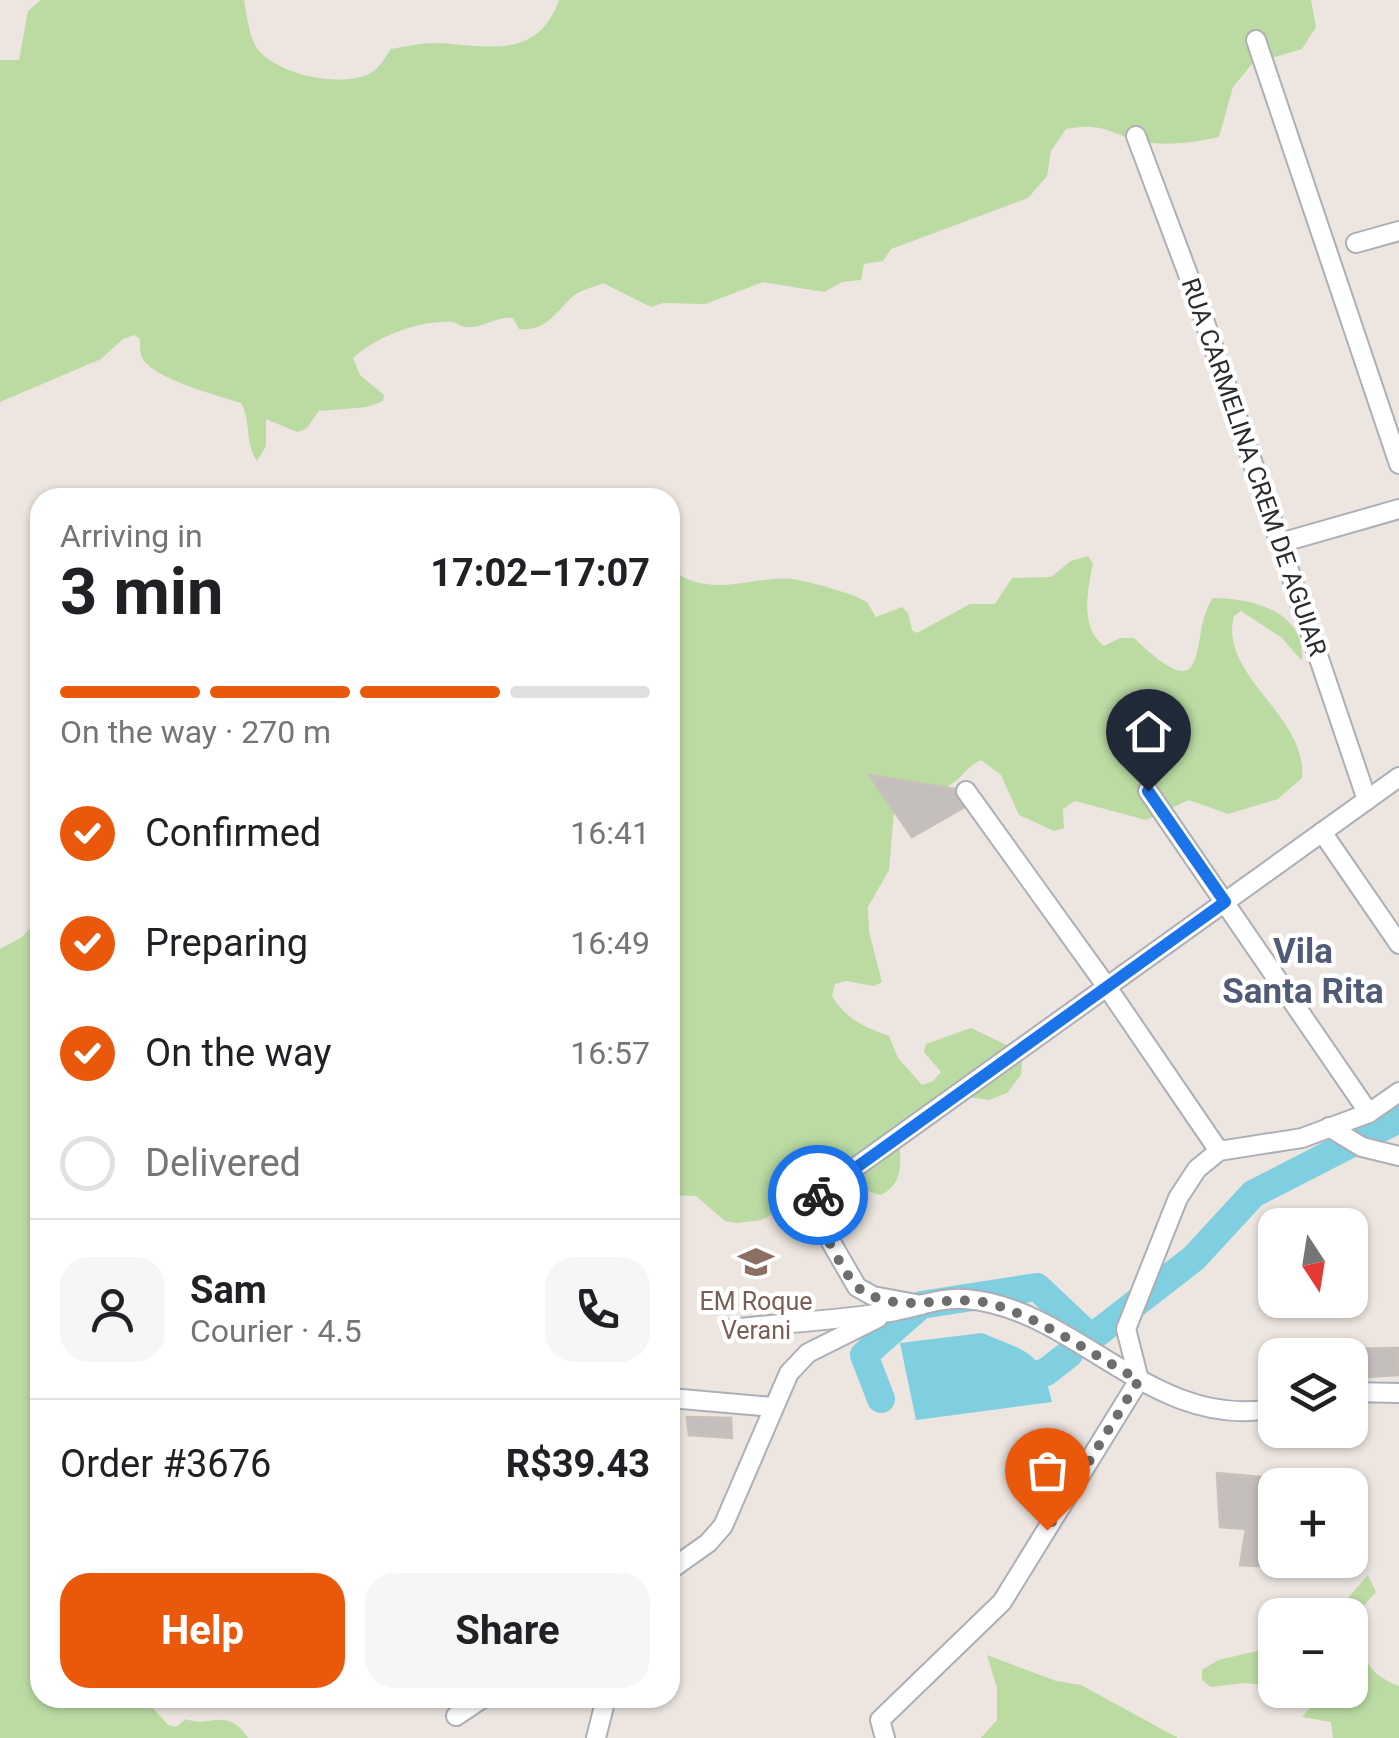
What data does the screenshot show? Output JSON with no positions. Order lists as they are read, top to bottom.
{
  "streets": {
    "street": ["RUA CARMELINA CREM DE AGUIAR"]
  },
  "districts": ["Vila Santa Rita"],
  "places": {
    "school or university": ["EM Roque Verani"]
  },
  "north": "bottom",
  "page": {
    "heading": ["3 min", "Arriving in", "17:02–17:07"],
    "panel": [
      "Sam",
      "Courier · 4.5",
      "Order #3676",
      "R$39.43"
    ],
    "bar": "On the way · 270 m",
    "list": [
      ["Confirmed", "16:41"],
      ["Preparing", "16:49"],
      ["On the way", "16:57"],
      "Delivered"
    ],
    "map_buttons": ["+", "−"],
    "buttons": ["Help", "Share"]
  }
}
